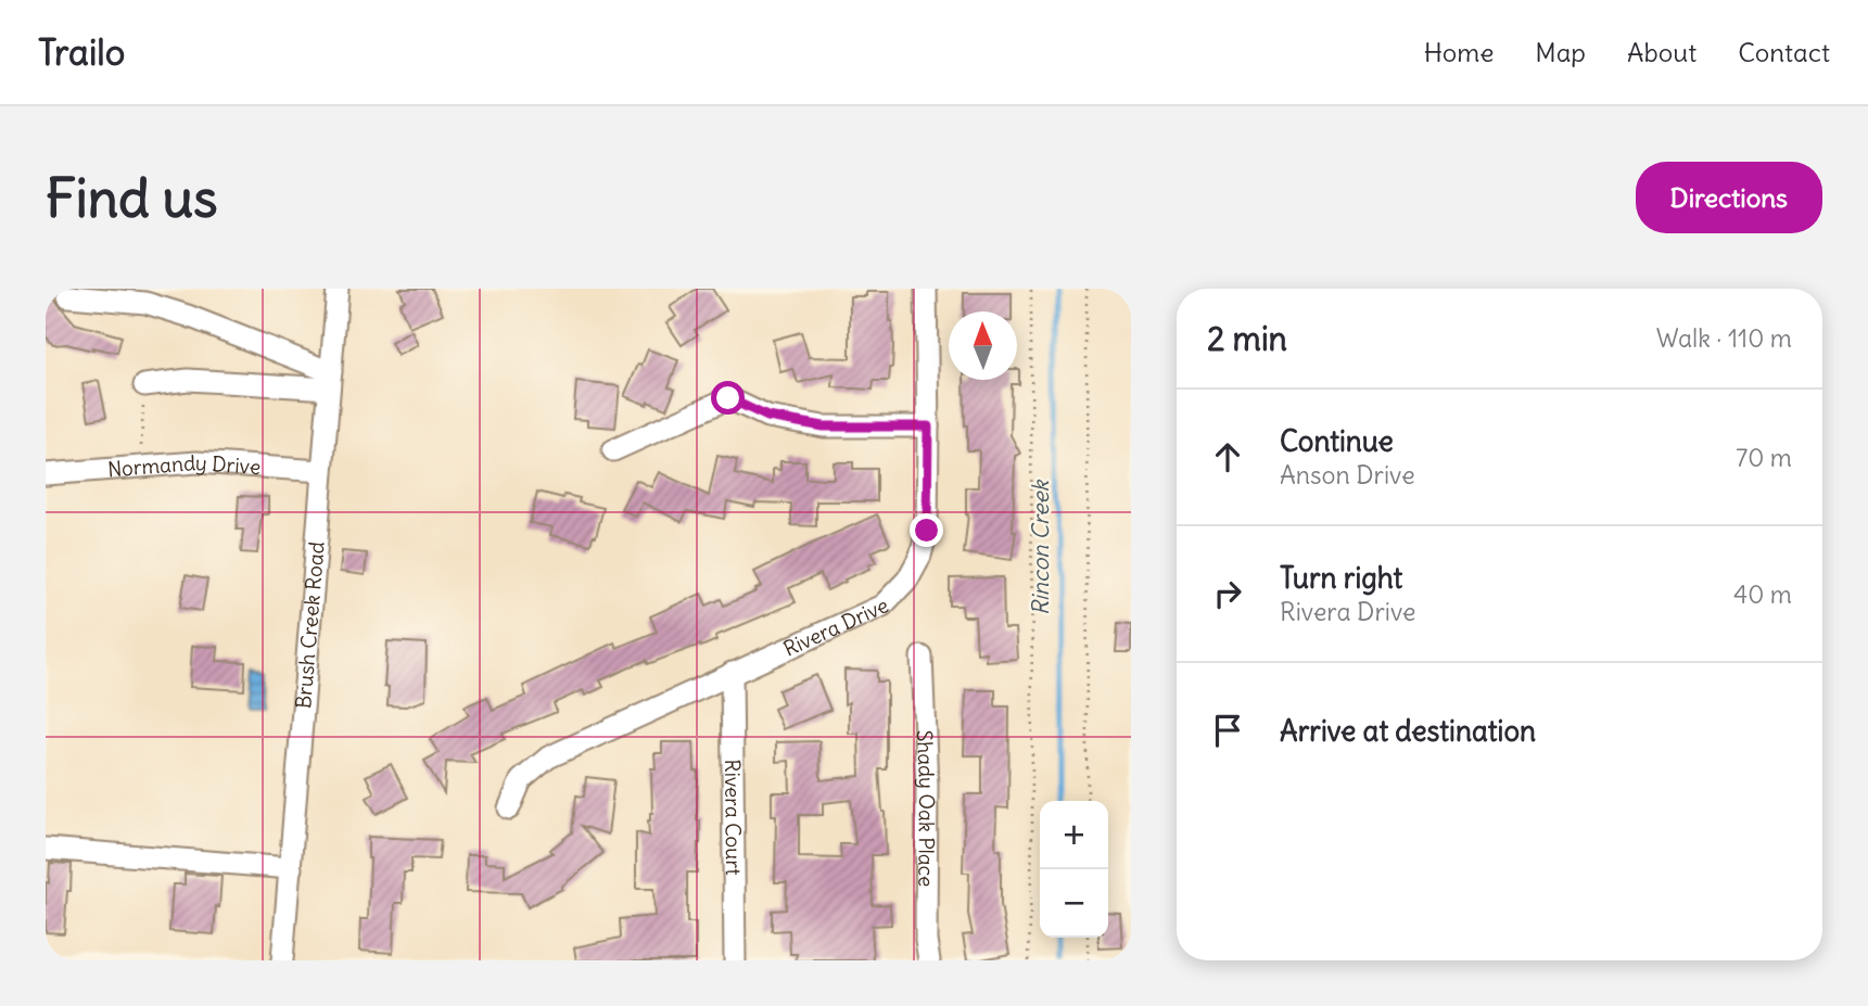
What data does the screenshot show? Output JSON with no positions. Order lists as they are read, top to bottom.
{
  "streets": {
    "street": [
      "Normandy Drive",
      "Rivera Drive",
      "Brush Creek Road",
      "Shady Oak Place",
      "Rivera Court"
    ]
  },
  "crossings": [
    ["Normandy Drive", "Brush Creek Road"],
    ["Rivera Drive", "Rivera Court"]
  ],
  "water": ["Rincon Creek"],
  "north": "top",
  "page": {
    "header": "Trailo",
    "nav": [
      "Home",
      "Map",
      "About",
      "Contact"
    ],
    "buttons": "Directions",
    "title": "Find us",
    "heading": ["2 min", "Walk · 110 m"],
    "list": [
      ["Continue", "Anson Drive", "70 m"],
      ["Turn right", "Rivera Drive", "40 m"],
      "Arrive at destination"
    ],
    "map_buttons": ["+", "−"]
  }
}
